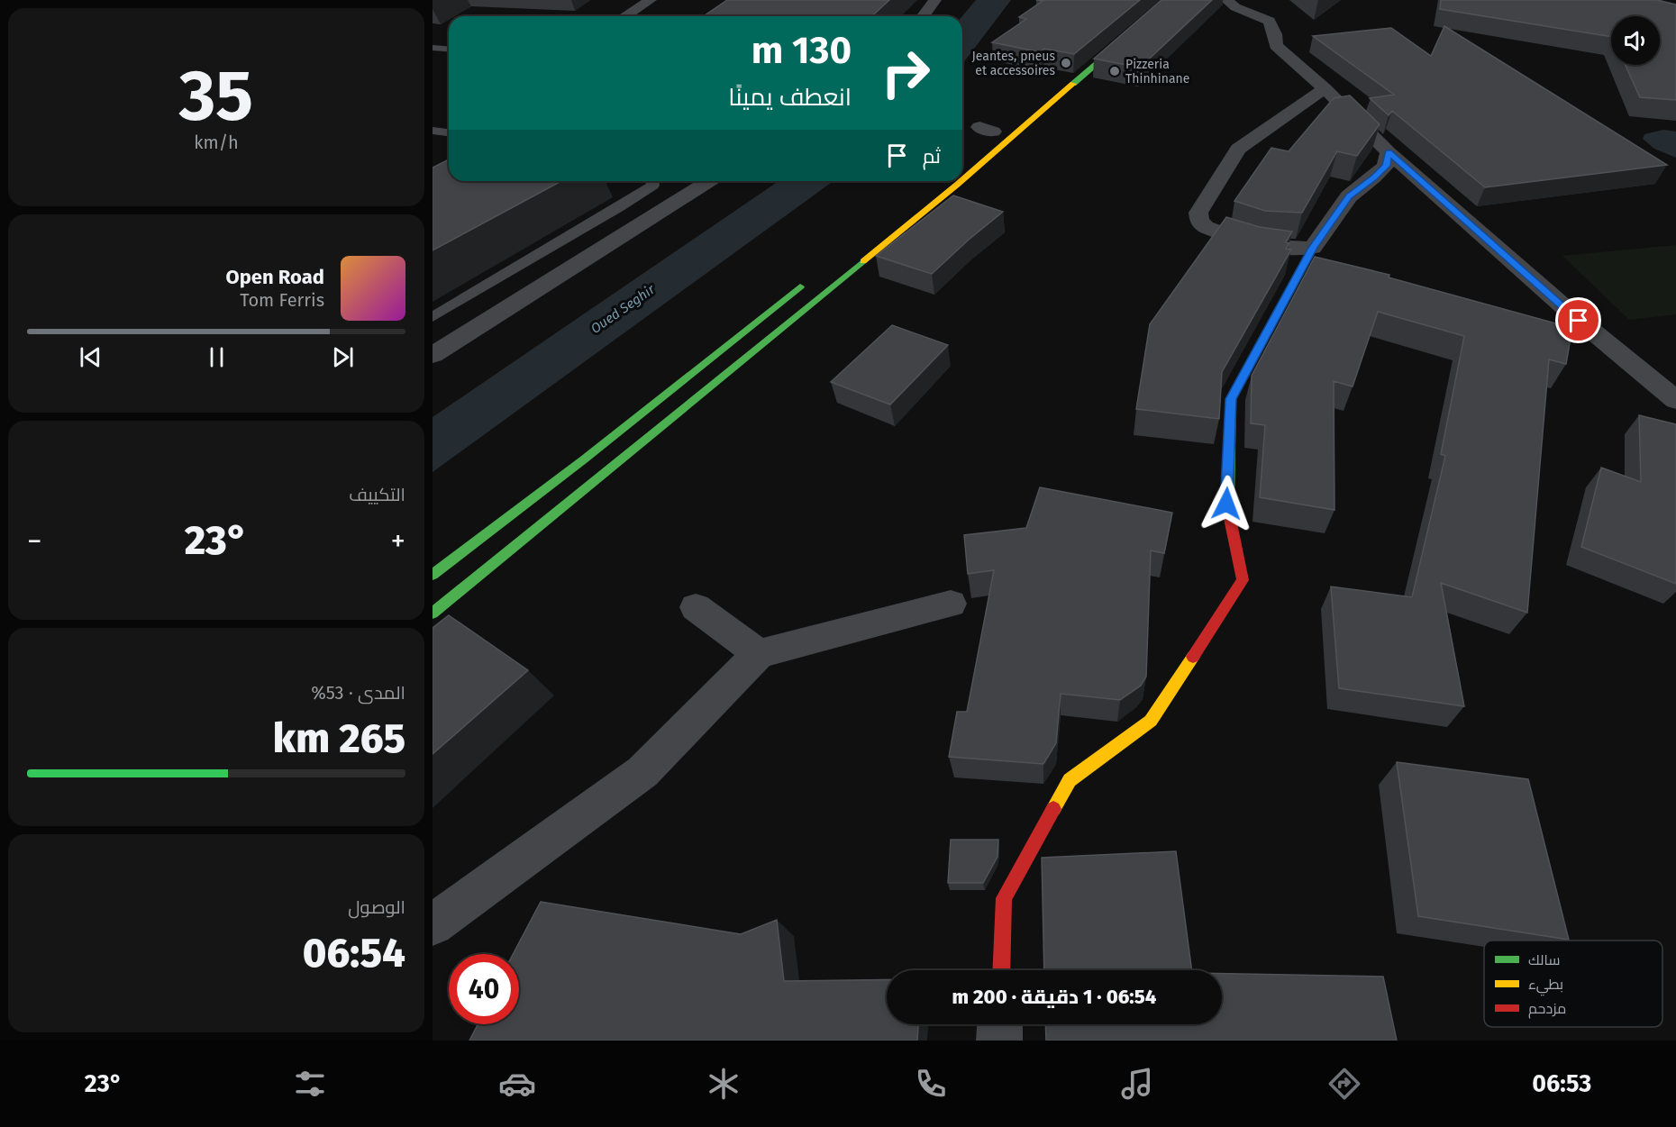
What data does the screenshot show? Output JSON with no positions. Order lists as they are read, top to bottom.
{
  "water": ["Oued Seghir"],
  "places": ["Jeantes, pneus et accessoires", "Pizzeria Thinhinane"],
  "legend": ["سالك", "بطيء", "مزدحم"],
  "page": {
    "tile": [
      ["35", "km/h"],
      "التكييف",
      ["المدى · 53%", "265 km"],
      ["الوصول", "06:54"]
    ],
    "turn": ["130 m", "انعطف يمينًا"],
    "then": "ثم",
    "song": ["Open Road", "Tom Ferris"],
    "heat": ["−", "23°", "+"],
    "limit": "40",
    "trip": "06:54 · 1 دقيقة · 200 m",
    "tabs": ["06:53", "23°"]
  }
}
